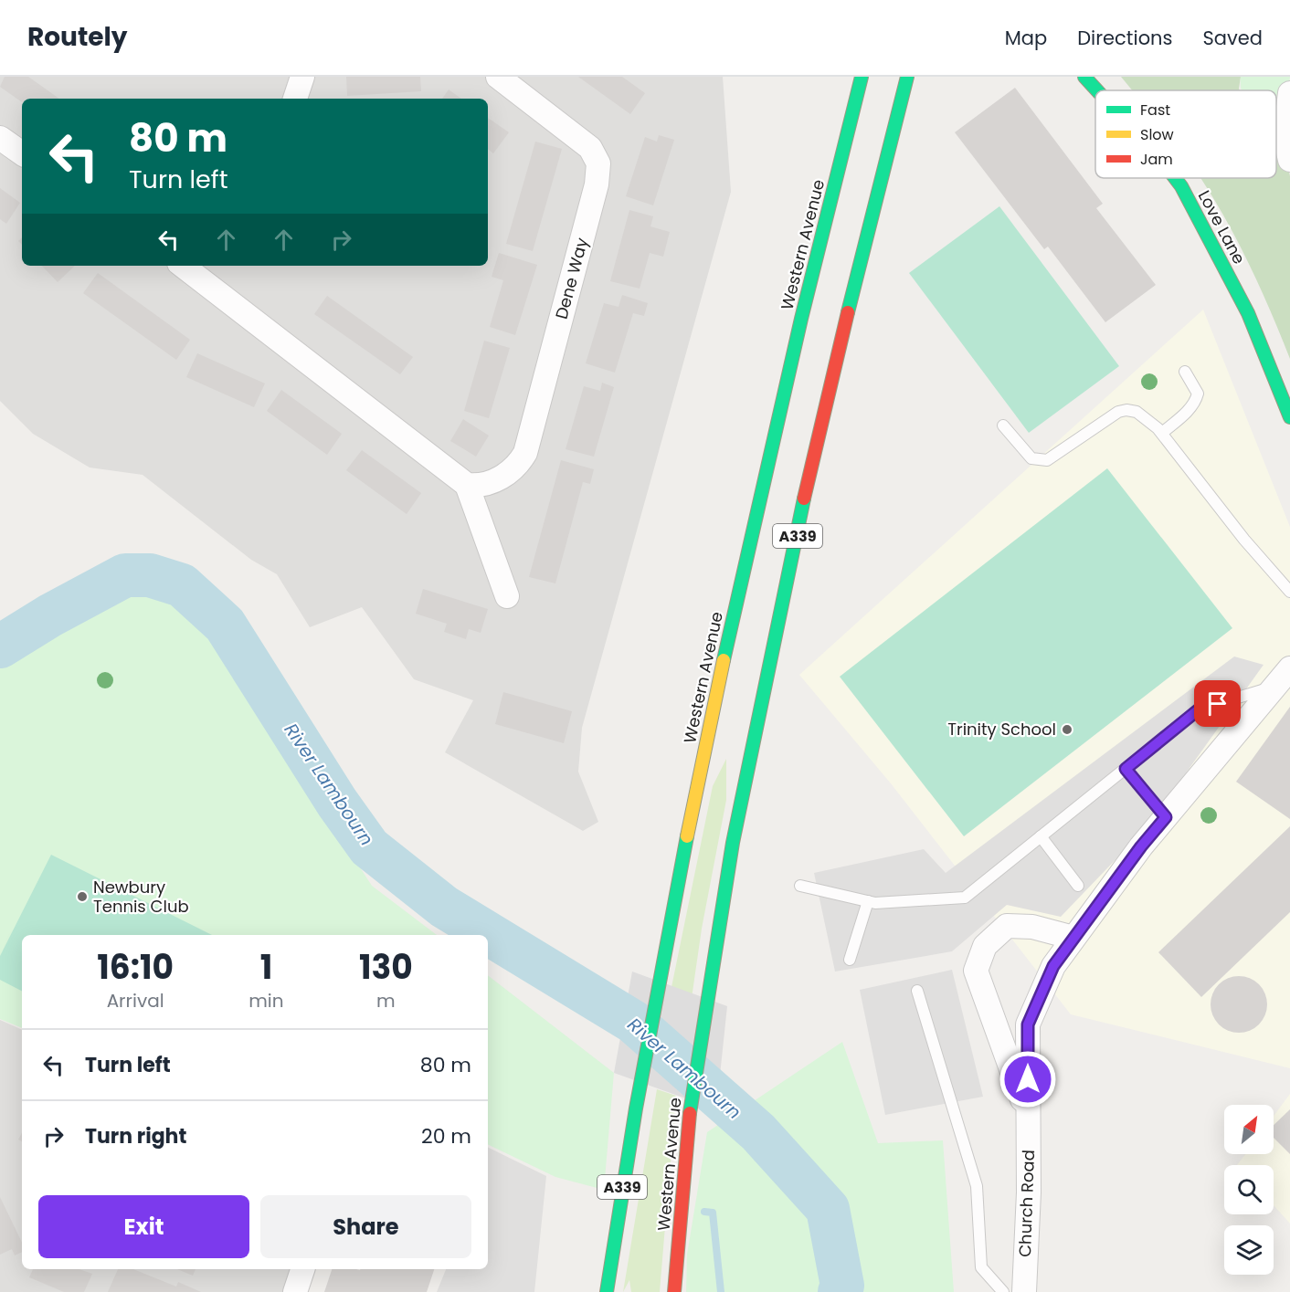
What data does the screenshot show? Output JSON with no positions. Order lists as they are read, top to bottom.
{
  "streets": {
    "main road": ["Love Lane", "Western Avenue", "A339"],
    "street": ["Dene Way", "Church Road"]
  },
  "water": ["River Lambourn"],
  "places": ["Trinity School", "Newbury Tennis Club"],
  "legend": ["Fast", "Slow", "Jam"],
  "north": "top right",
  "page": {
    "header": "Routely",
    "nav": ["Map", "Directions", "Saved"],
    "turn": ["80 m", "Turn left"],
    "eta": [
      "16:10",
      "Arrival",
      "1",
      "min",
      "130",
      "m"
    ],
    "list": [
      {
        "name": "Turn left",
        "value": "80 m"
      },
      {
        "name": "Turn right",
        "value": "20 m"
      }
    ],
    "buttons": ["Exit", "Share"]
  }
}
